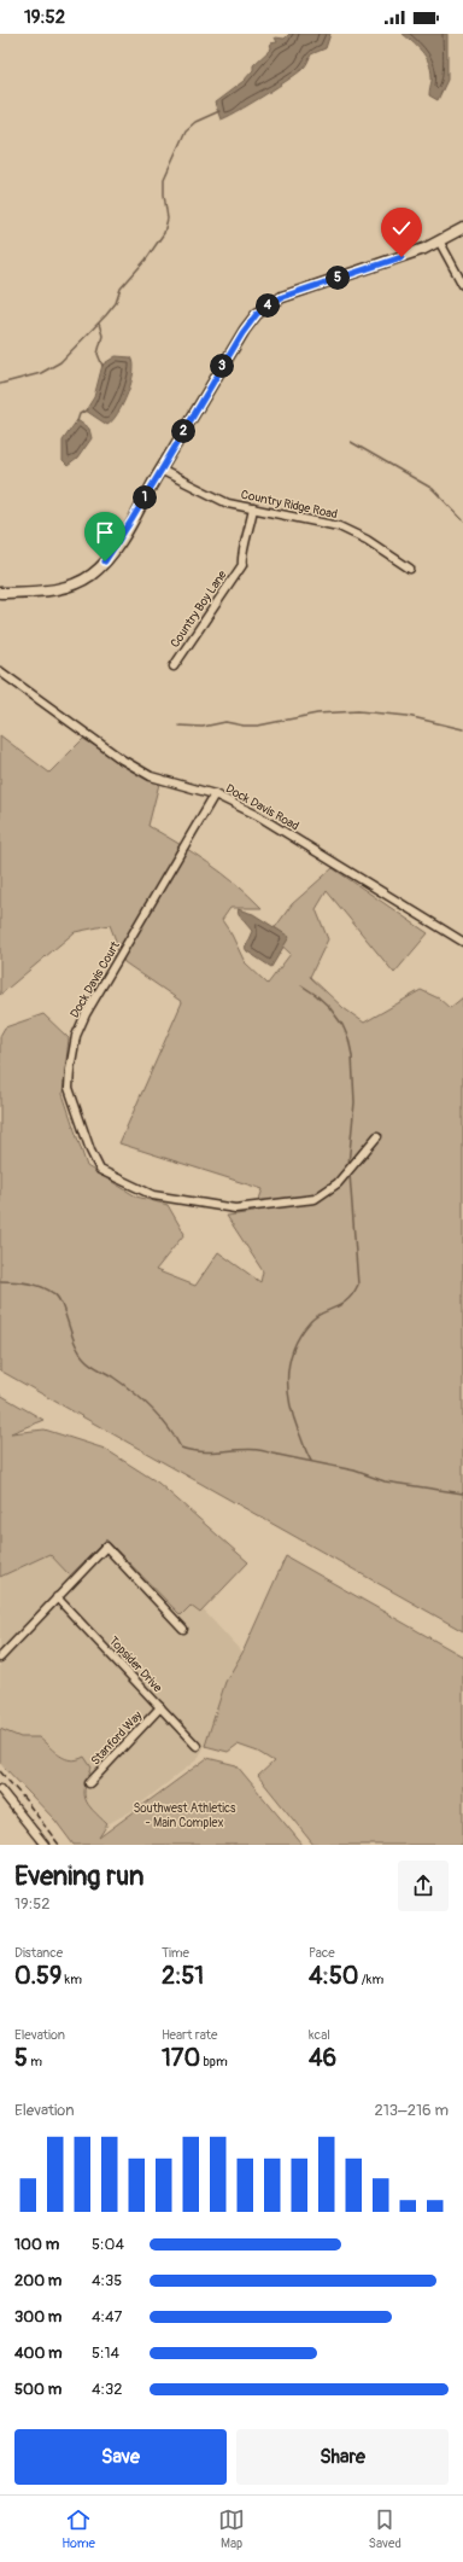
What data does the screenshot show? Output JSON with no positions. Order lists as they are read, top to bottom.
{
  "streets": {
    "street": [
      "Country Ridge Road",
      "Country Boy Lane",
      "Dock Davis Road",
      "Dock Davis Court",
      "Topsider Drive",
      "Stanford Way"
    ]
  },
  "crossings": [
    ["Country Ridge Road", "Country Boy Lane"],
    ["Dock Davis Road", "Dock Davis Court"],
    ["Topsider Drive", "Stanford Way"]
  ],
  "parks": ["Southwest Athletics - Main Complex"],
  "page": {
    "status": "19:52",
    "pins": [
      "5",
      "4",
      "3",
      "2",
      "1"
    ],
    "heading": ["Evening run", "19:52"],
    "stats": [
      ["Distance", "0.59 km"],
      ["Time", "2:51"],
      ["Pace", "4:50 /km"],
      ["Elevation", "5 m"],
      ["Heart rate", "170 bpm"],
      ["kcal", "46"]
    ],
    "chart": ["Elevation", "213–216 m"],
    "list": [
      {
        "name": "100 m",
        "note": "5:04"
      },
      {
        "name": "200 m",
        "note": "4:35"
      },
      {
        "name": "300 m",
        "note": "4:47"
      },
      {
        "name": "400 m",
        "note": "5:14"
      },
      {
        "name": "500 m",
        "note": "4:32"
      }
    ],
    "buttons": ["Save", "Share"],
    "tabs": ["Home", "Map", "Saved"]
  }
}
